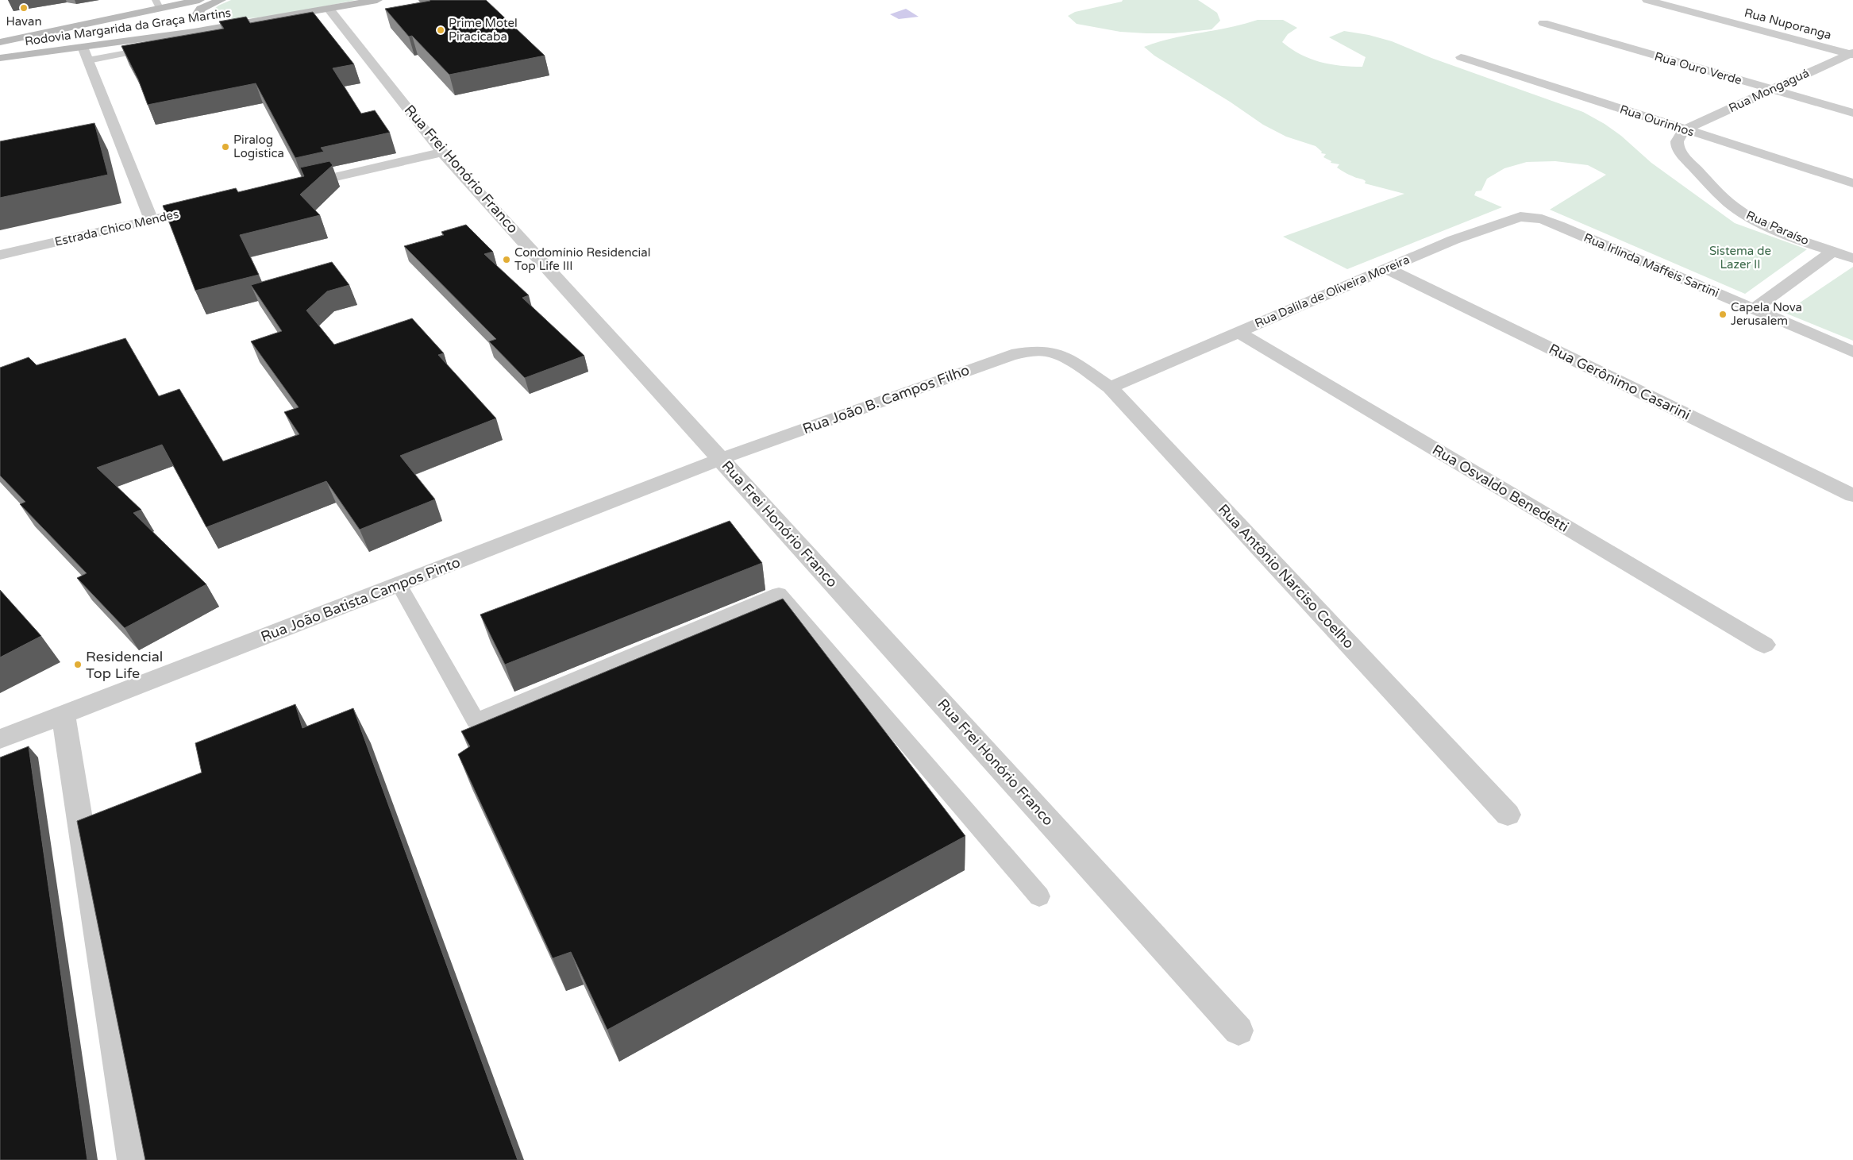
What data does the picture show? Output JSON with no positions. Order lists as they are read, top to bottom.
{
  "streets": {
    "main road": ["Rodovia Margarida da Graça Martins"],
    "street": [
      "Rua Nuporanga",
      "Rua Ouro Verde",
      "Rua Mongaguá",
      "Rua Ourinhos",
      "Rua Frei Honório Franco",
      "Estrada Chico Mendes",
      "Rua Paraíso",
      "Rua Irlinda Maffeis Sartini",
      "Rua Dalila de Oliveira Moreira",
      "Rua Gerônimo Casarini",
      "Rua João B. Campos Filho",
      "Rua Osvaldo Benedetti",
      "Rua Antônio Narciso Coelho",
      "Rua João Batista Campos Pinto"
    ]
  },
  "crossings": [
    ["Rua Nuporanga", "Rua Mongaguá"],
    ["Rodovia Margarida da Graça Martins", "Rua Frei Honório Franco"],
    ["Rua Ouro Verde", "Rua Mongaguá"],
    ["Rua Mongaguá", "Rua Ourinhos"],
    ["Rua Mongaguá", "Rua Paraíso"],
    ["Rua Ourinhos", "Rua Paraíso"],
    ["Rua Frei Honório Franco", "Rua João B. Campos Filho"],
    ["Rua Frei Honório Franco", "Rua João Batista Campos Pinto"],
    ["Rua Irlinda Maffeis Sartini", "Rua Dalila de Oliveira Moreira"],
    ["Rua Dalila de Oliveira Moreira", "Rua Gerônimo Casarini"],
    ["Rua Dalila de Oliveira Moreira", "Rua Osvaldo Benedetti"],
    ["Rua Dalila de Oliveira Moreira", "Rua Antônio Narciso Coelho"],
    ["Rua João B. Campos Filho", "Rua Antônio Narciso Coelho"],
    ["Rua João B. Campos Filho", "Rua João Batista Campos Pinto"]
  ],
  "parks": ["Sistema de Lazer II"],
  "places": [
    "Havan",
    "Prime Motel Piracicaba",
    "Piralog Logistica",
    "Condomínio Residencial Top Life III",
    "Capela Nova Jerusalem",
    "Residencial Top Life"
  ]
}
